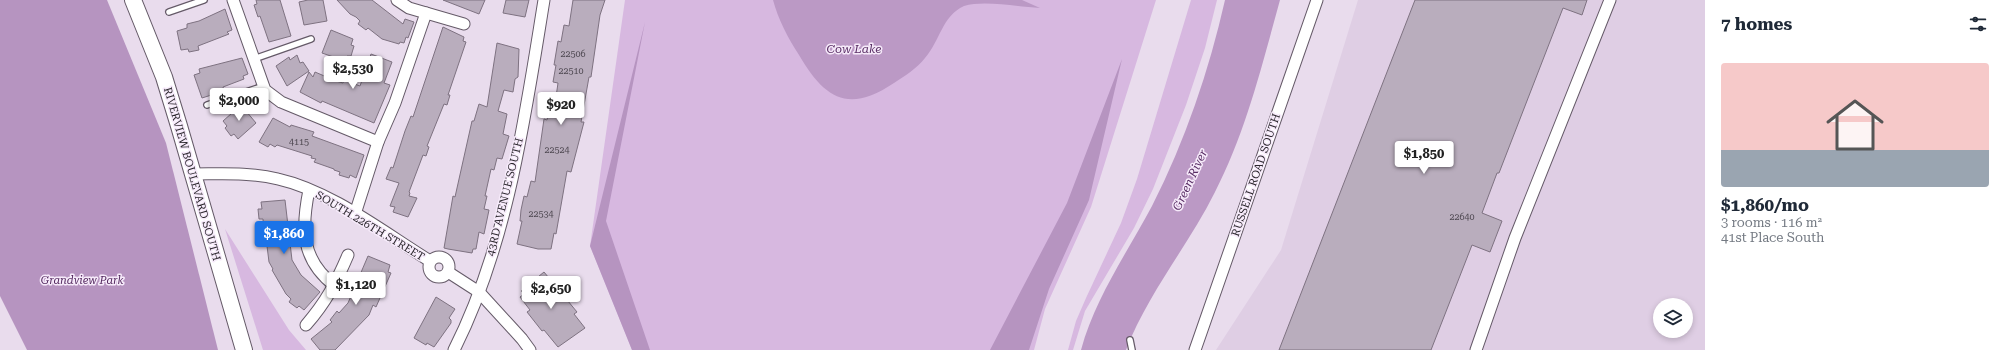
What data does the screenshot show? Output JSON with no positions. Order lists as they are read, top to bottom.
{
  "streets": {
    "street": [
      "RIVERVIEW BOULEVARD SOUTH",
      "RUSSELL ROAD SOUTH",
      "43RD AVENUE SOUTH",
      "SOUTH 226TH STREET"
    ]
  },
  "crossings": [
    ["RIVERVIEW BOULEVARD SOUTH", "SOUTH 226TH STREET"],
    ["43RD AVENUE SOUTH", "SOUTH 226TH STREET"]
  ],
  "water": ["Cow Lake", "Green River"],
  "parks": ["Grandview Park"],
  "house_numbers": [
    "22506",
    "22510",
    "4115",
    "22524",
    "22534",
    "22640"
  ],
  "page": {
    "heading": "7 homes",
    "list": [
      {
        "name": "$1,860/mo",
        "note": "3 rooms · 116 m² · 41st Place South"
      }
    ],
    "price": [
      "$2,530",
      "$2,000",
      "$920",
      "$1,850",
      "$1,860",
      "$1,120",
      "$2,650"
    ]
  }
}
